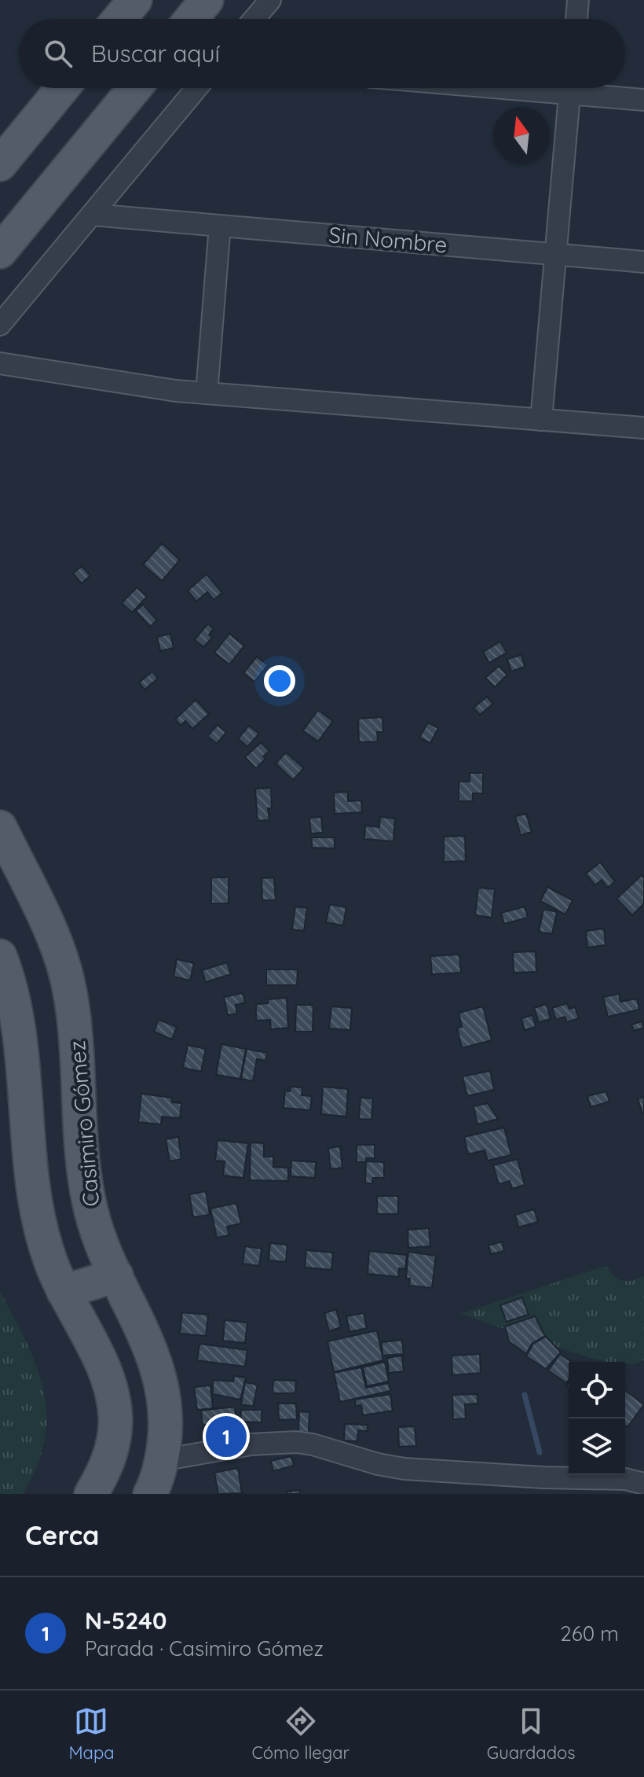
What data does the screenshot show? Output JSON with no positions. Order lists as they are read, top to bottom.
{
  "streets": {
    "main road": ["Casimiro Gómez"],
    "street": ["Sin Nombre"]
  },
  "north": "top",
  "page": {
    "search": "Buscar aquí",
    "pins": "1",
    "heading": "Cerca",
    "list": [
      {
        "mark": "1",
        "name": "N-5240",
        "note": "Parada · Casimiro Gómez",
        "value": "260 m"
      }
    ],
    "nav": ["Mapa", "Cómo llegar", "Guardados"]
  }
}
